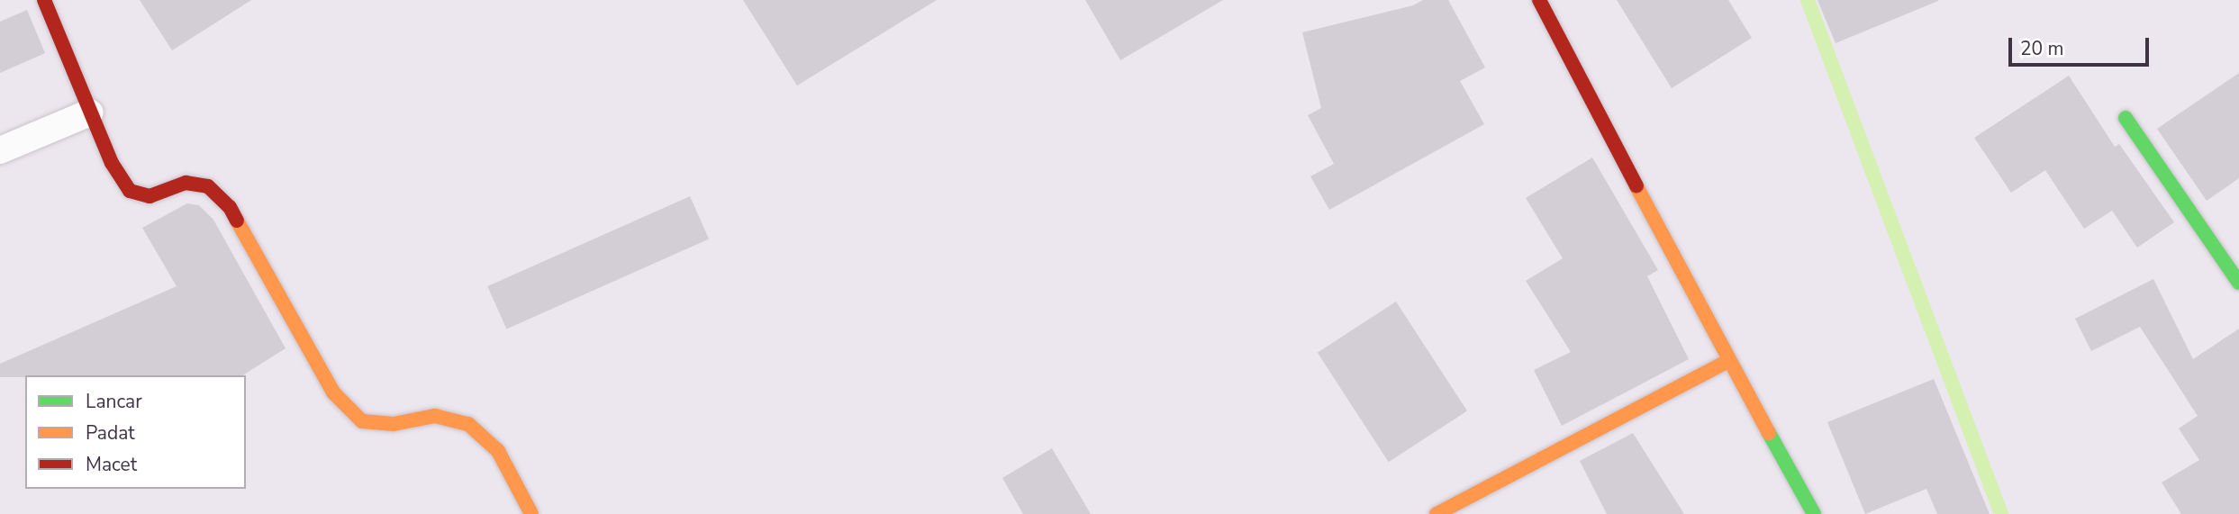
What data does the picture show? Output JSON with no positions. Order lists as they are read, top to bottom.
{
  "legend": ["Lancar", "Padat", "Macet"],
  "scale_bar": "20 m"
}
